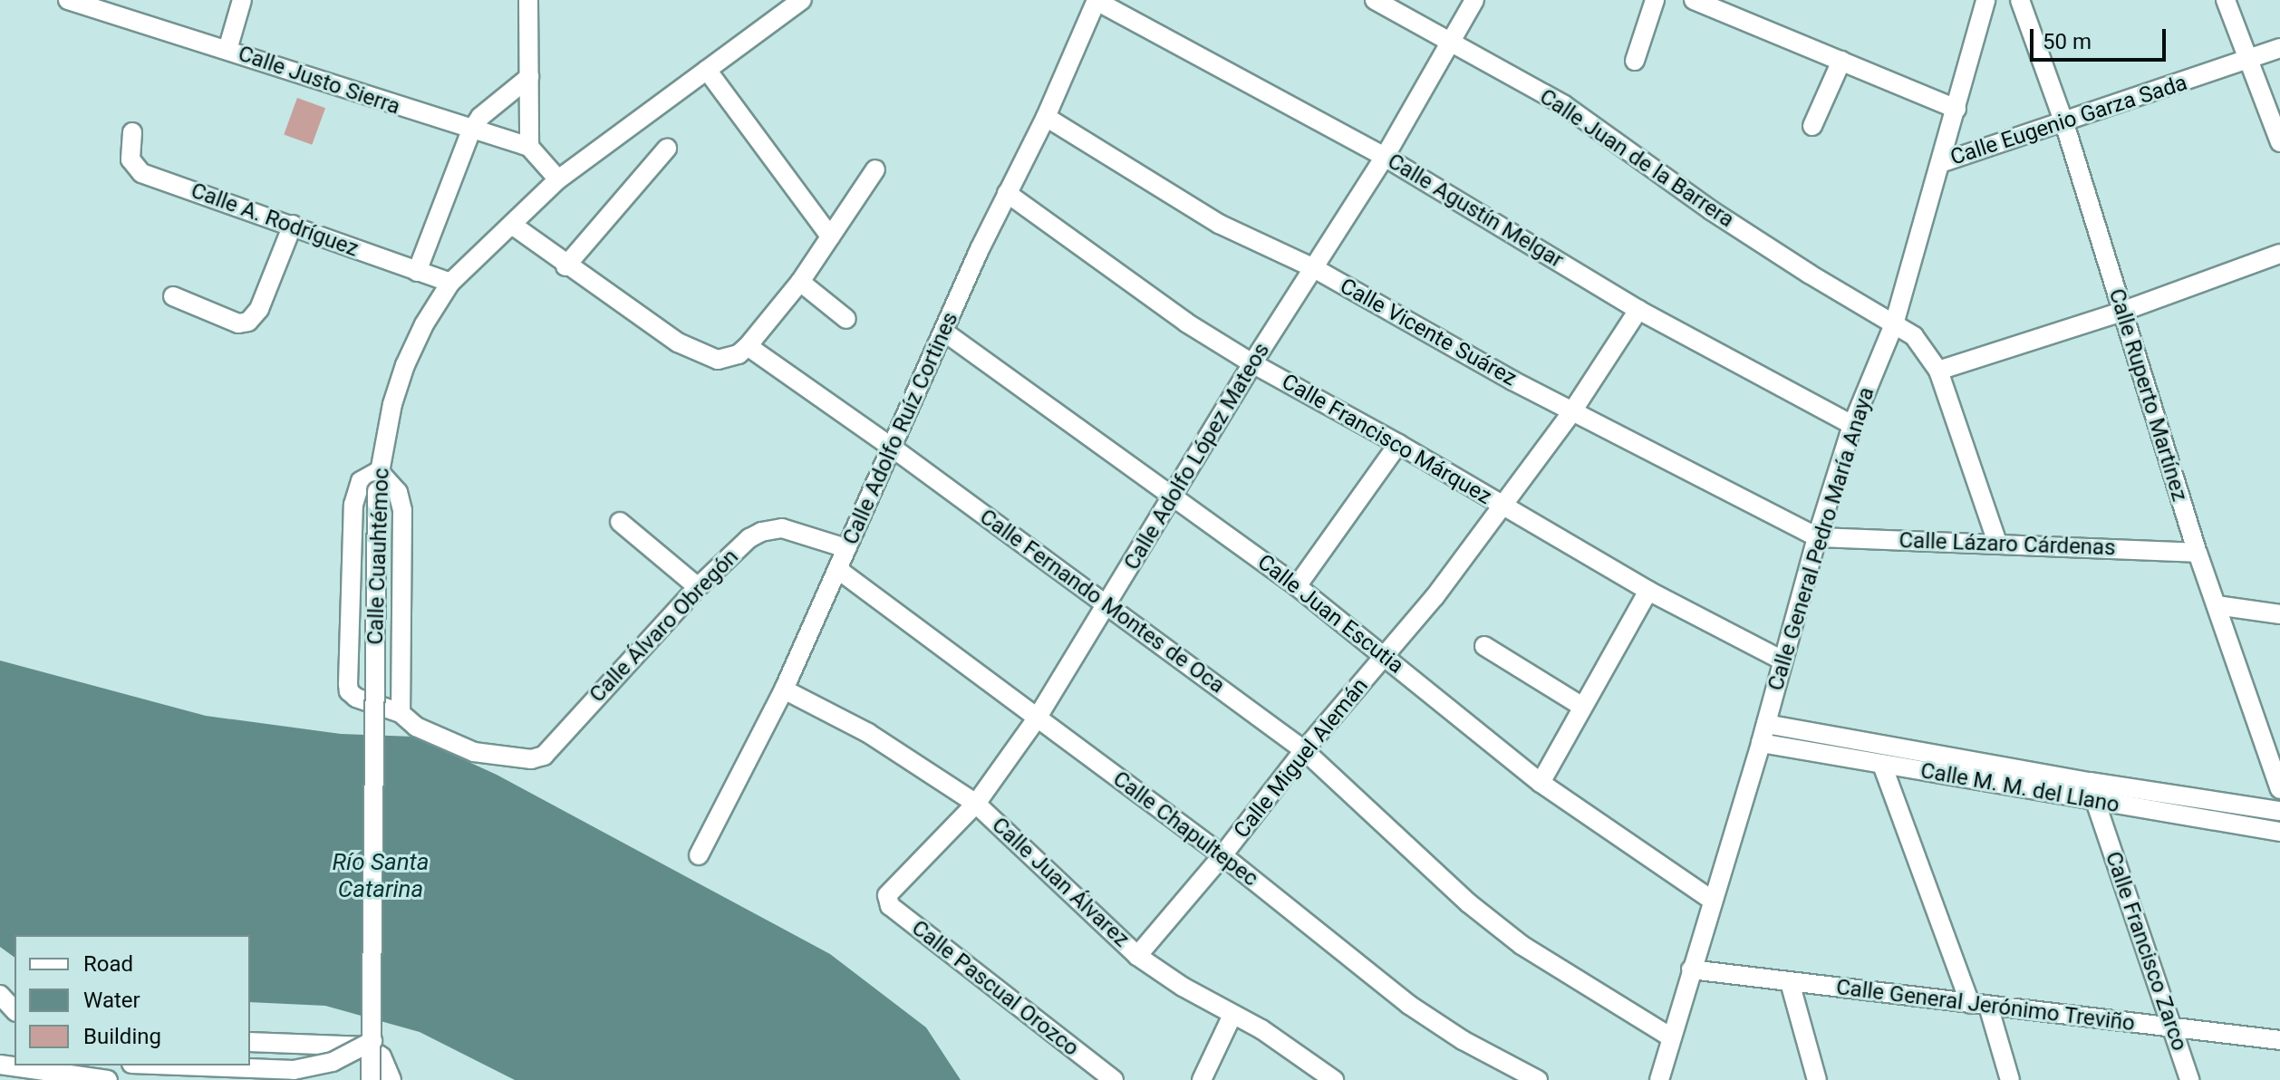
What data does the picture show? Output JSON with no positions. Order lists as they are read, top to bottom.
{
  "streets": {
    "street": [
      "Calle Justo Sierra",
      "Calle Eugenio Garza Sada",
      "Calle Juan de la Barrera",
      "Calle Agustín Melgar",
      "Calle A. Rodríguez",
      "Calle Vicente Suárez",
      "Calle Ruperto Martínez",
      "Calle Adolfo Ruíz Cortines",
      "Calle Francisco Márquez",
      "Calle Adolfo López Mateos",
      "Calle General Pedro María Anaya",
      "Calle Lázaro Cárdenas",
      "Calle Cuauhtémoc",
      "Calle Fernando Montes de Oca",
      "Calle Juan Escutia",
      "Calle Álvaro Obregón",
      "Calle Miguel Alemán",
      "Calle M. M. del Llano",
      "Calle Chapultepec",
      "Calle Juan Álvarez",
      "Calle Francisco Zarco",
      "Calle Pascual Orozco",
      "Calle General Jerónimo Treviño"
    ]
  },
  "crossings": [
    ["Calle Eugenio Garza Sada", "Calle Ruperto Martínez"],
    ["Calle Eugenio Garza Sada", "Calle General Pedro María Anaya"],
    ["Calle Juan de la Barrera", "Calle Adolfo López Mateos"],
    ["Calle Juan de la Barrera", "Calle General Pedro María Anaya"],
    ["Calle Agustín Melgar", "Calle Adolfo Ruíz Cortines"],
    ["Calle Agustín Melgar", "Calle Adolfo López Mateos"],
    ["Calle Agustín Melgar", "Calle General Pedro María Anaya"],
    ["Calle Agustín Melgar", "Calle Miguel Alemán"],
    ["Calle A. Rodríguez", "Calle Cuauhtémoc"],
    ["Calle Vicente Suárez", "Calle Adolfo Ruíz Cortines"],
    ["Calle Vicente Suárez", "Calle Adolfo López Mateos"],
    ["Calle Vicente Suárez", "Calle General Pedro María Anaya"],
    ["Calle Vicente Suárez", "Calle Lázaro Cárdenas"],
    ["Calle Vicente Suárez", "Calle Miguel Alemán"],
    ["Calle Ruperto Martínez", "Calle Lázaro Cárdenas"],
    ["Calle Adolfo Ruíz Cortines", "Calle Francisco Márquez"],
    ["Calle Adolfo Ruíz Cortines", "Calle Fernando Montes de Oca"],
    ["Calle Adolfo Ruíz Cortines", "Calle Juan Escutia"],
    ["Calle Adolfo Ruíz Cortines", "Calle Álvaro Obregón"],
    ["Calle Adolfo Ruíz Cortines", "Calle Chapultepec"],
    ["Calle Adolfo Ruíz Cortines", "Calle Juan Álvarez"],
    ["Calle Francisco Márquez", "Calle Adolfo López Mateos"],
    ["Calle Francisco Márquez", "Calle General Pedro María Anaya"],
    ["Calle Francisco Márquez", "Calle Miguel Alemán"],
    ["Calle Adolfo López Mateos", "Calle Fernando Montes de Oca"],
    ["Calle Adolfo López Mateos", "Calle Juan Escutia"],
    ["Calle Adolfo López Mateos", "Calle Chapultepec"],
    ["Calle Adolfo López Mateos", "Calle Juan Álvarez"],
    ["Calle Adolfo López Mateos", "Calle Pascual Orozco"],
    ["Calle General Pedro María Anaya", "Calle Lázaro Cárdenas"],
    ["Calle General Pedro María Anaya", "Calle Fernando Montes de Oca"],
    ["Calle General Pedro María Anaya", "Calle Juan Escutia"],
    ["Calle General Pedro María Anaya", "Calle M. M. del Llano"],
    ["Calle General Pedro María Anaya", "Calle General Jerónimo Treviño"],
    ["Calle Fernando Montes de Oca", "Calle Miguel Alemán"],
    ["Calle Juan Escutia", "Calle Miguel Alemán"],
    ["Calle Miguel Alemán", "Calle Chapultepec"],
    ["Calle Miguel Alemán", "Calle Juan Álvarez"],
    ["Calle M. M. del Llano", "Calle Francisco Zarco"],
    ["Calle Francisco Zarco", "Calle General Jerónimo Treviño"]
  ],
  "water": ["Río Santa Catarina"],
  "legend": ["Road", "Water", "Building"],
  "scale_bar": "50 m"
}
